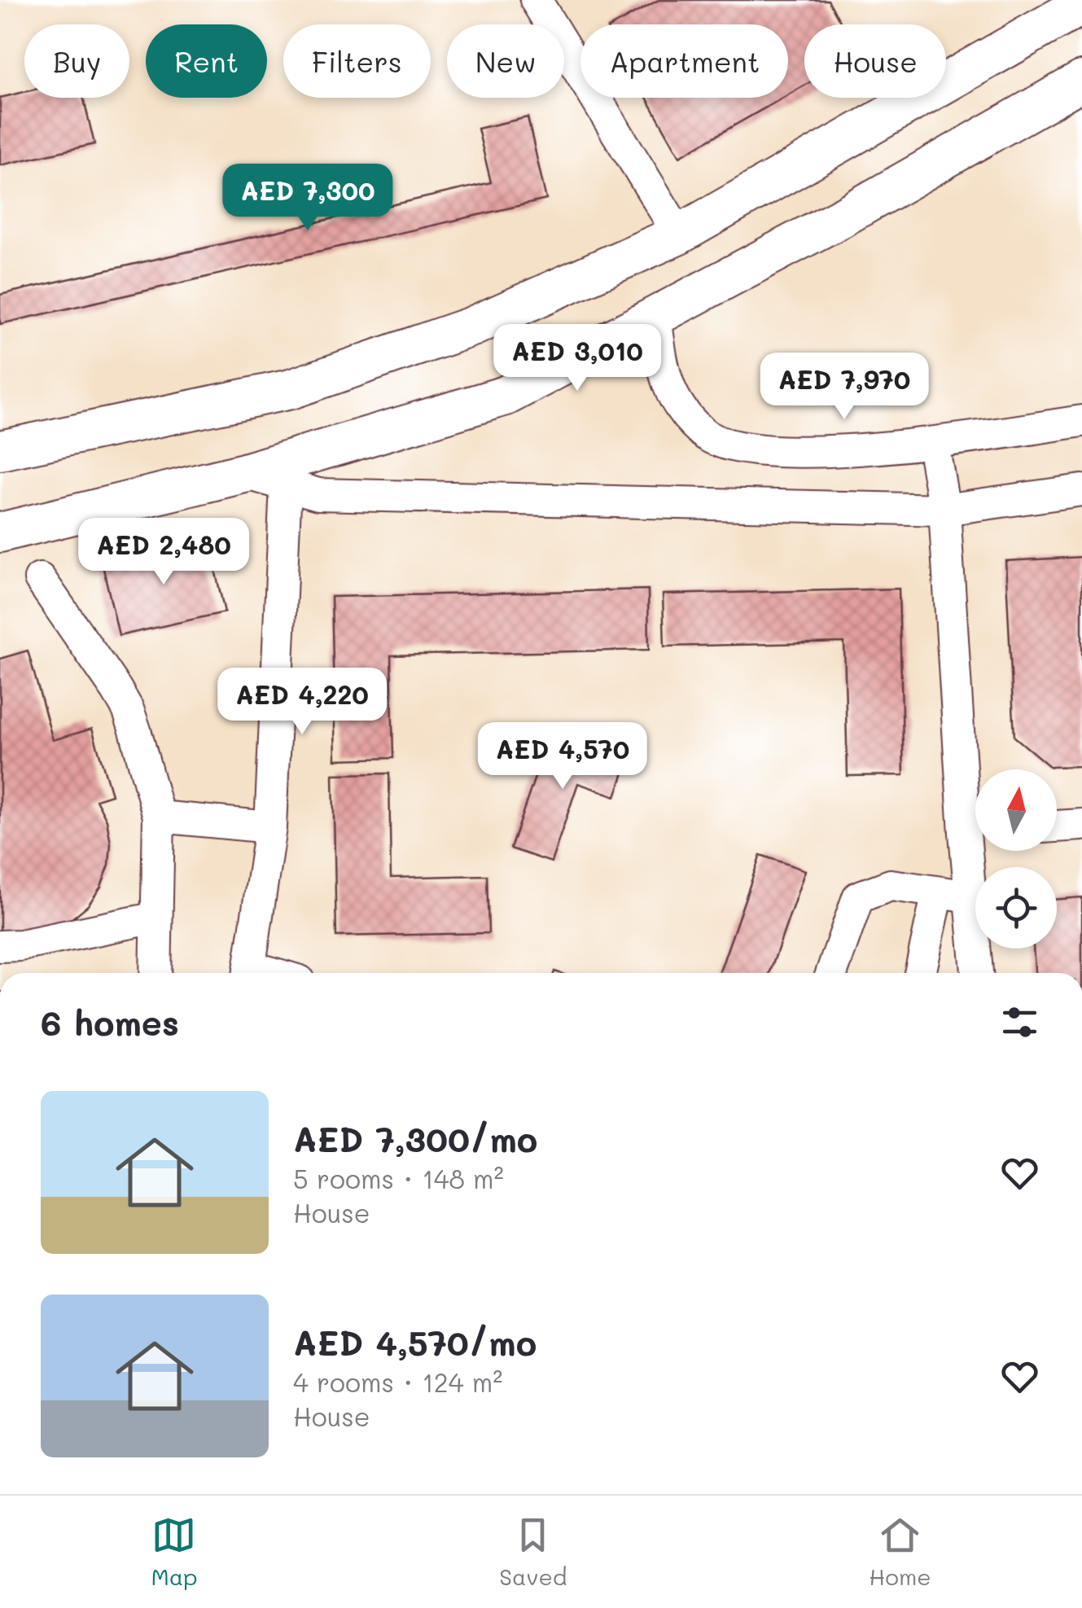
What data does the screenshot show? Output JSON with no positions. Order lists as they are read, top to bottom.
{
  "north": "top",
  "page": {
    "chip": [
      "Buy",
      "Rent",
      "Filters",
      "New",
      "Apartment",
      "House"
    ],
    "price": [
      "AED 7,300",
      "AED 3,010",
      "AED 7,970",
      "AED 2,480",
      "AED 4,220",
      "AED 4,570"
    ],
    "heading": "6 homes",
    "list": [
      {
        "name": "AED 7,300/mo",
        "note": "5 rooms · 148 m² · House"
      },
      {
        "name": "AED 4,570/mo",
        "note": "4 rooms · 124 m² · House"
      }
    ],
    "tabs": ["Map", "Saved", "Home"]
  }
}
